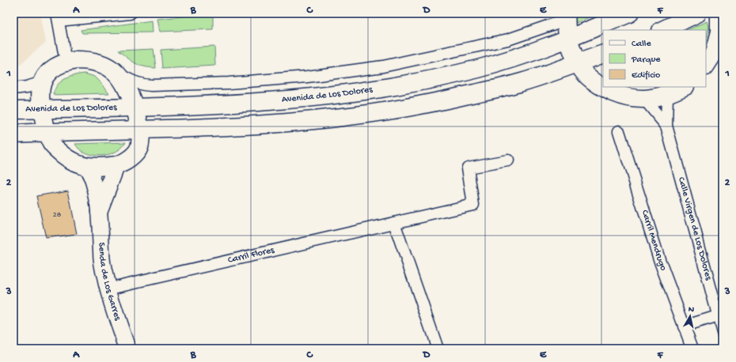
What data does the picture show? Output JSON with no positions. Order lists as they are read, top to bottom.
{
  "streets": {
    "main road": ["Avenida de Los Dolores"],
    "street": [
      "Calle Virgen de Los Dolores",
      "Carril Mendrugo",
      "Carril Flores",
      "Senda de Los Garres"
    ]
  },
  "crossings": [
    ["Carril Flores", "Senda de Los Garres"]
  ],
  "house_numbers": ["28"],
  "legend": ["Calle", "Parque", "Edificio"],
  "north": "top",
  "grid": {
    "columns": [
      "A",
      "B",
      "C",
      "D",
      "E",
      "F"
    ],
    "rows": ["1", "2", "3"]
  }
}
